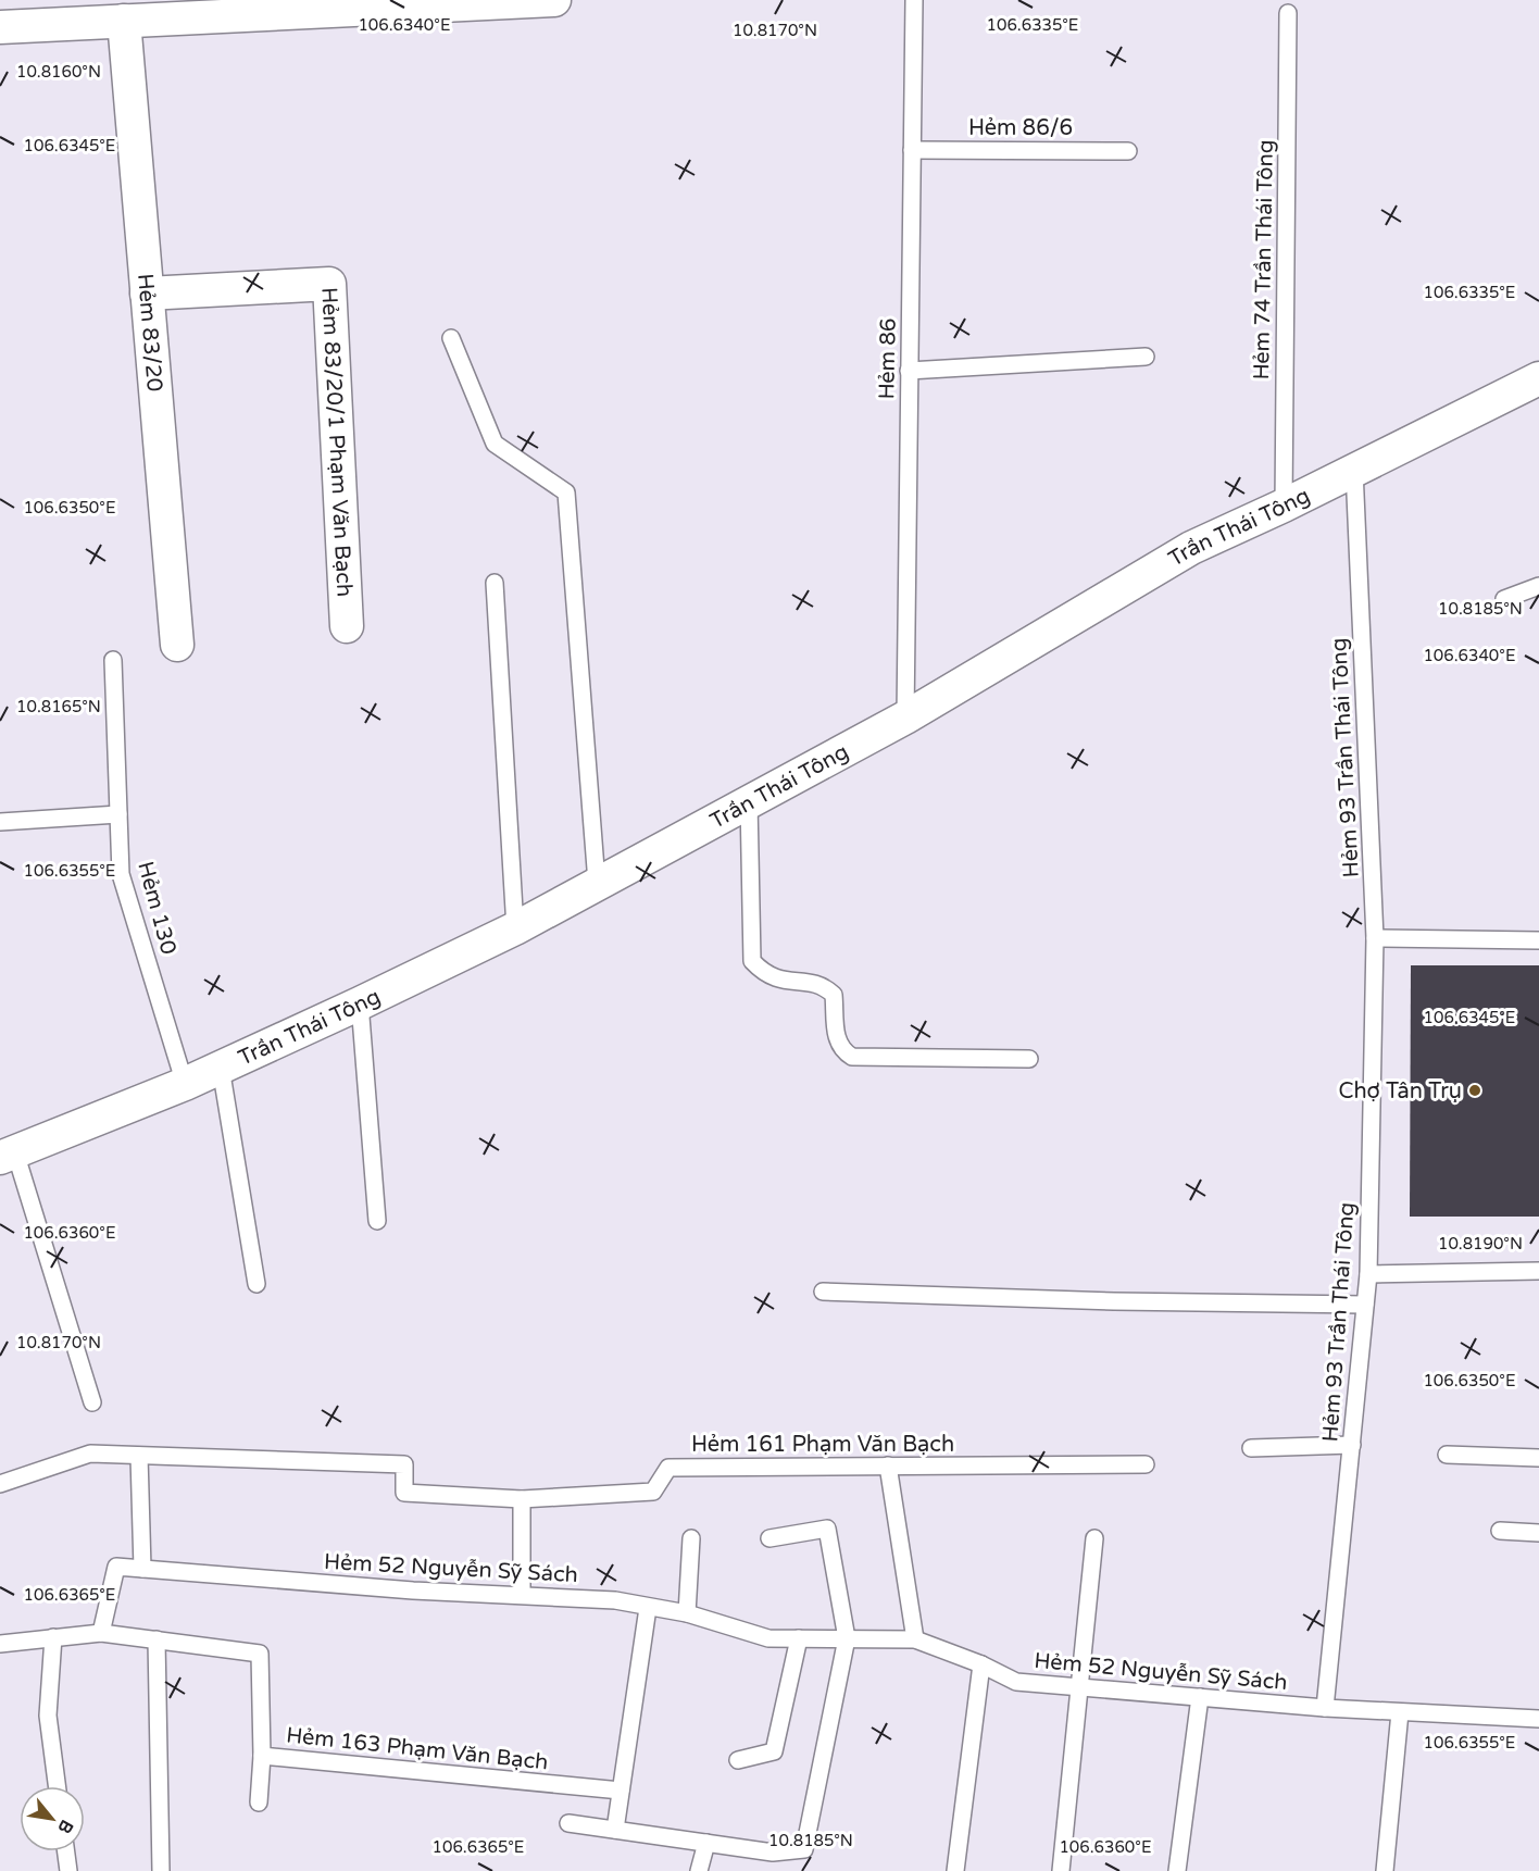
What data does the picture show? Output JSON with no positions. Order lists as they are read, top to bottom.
{
  "streets": {
    "street": ["Hẻm 83/20", "Hẻm 83/20/1 Phạm Văn Bạch", "Trần Thái Tông"],
    "lane": [
      "Hẻm 86/6",
      "Hẻm 74 Trần Thái Tông",
      "Hẻm 86",
      "Hẻm 93 Trần Thái Tông",
      "Hẻm 130",
      "Hẻm 161 Phạm Văn Bạch",
      "Hẻm 52 Nguyễn Sỹ Sách",
      "Hẻm 163 Phạm Văn Bạch"
    ]
  },
  "crossings": [
    ["Hẻm 86/6", "Hẻm 86"],
    ["Hẻm 74 Trần Thái Tông", "Trần Thái Tông"],
    ["Hẻm 83/20", "Hẻm 83/20/1 Phạm Văn Bạch"],
    ["Hẻm 86", "Trần Thái Tông"],
    ["Trần Thái Tông", "Hẻm 93 Trần Thái Tông"],
    ["Trần Thái Tông", "Hẻm 130"],
    ["Hẻm 93 Trần Thái Tông", "Hẻm 52 Nguyễn Sỹ Sách"],
    ["Hẻm 52 Nguyễn Sỹ Sách", "Hẻm 163 Phạm Văn Bạch"]
  ],
  "places": ["Chợ Tân Trụ"],
  "north": "bottom right",
  "coordinates": [
    "106.6340°E",
    "106.6335°E",
    "10.8170°N",
    "10.8160°N",
    "106.6345°E",
    "106.6350°E",
    "10.8185°N",
    "10.8165°N",
    "106.6355°E",
    "106.6360°E",
    "10.8190°N",
    "106.6365°E"
  ]
}
